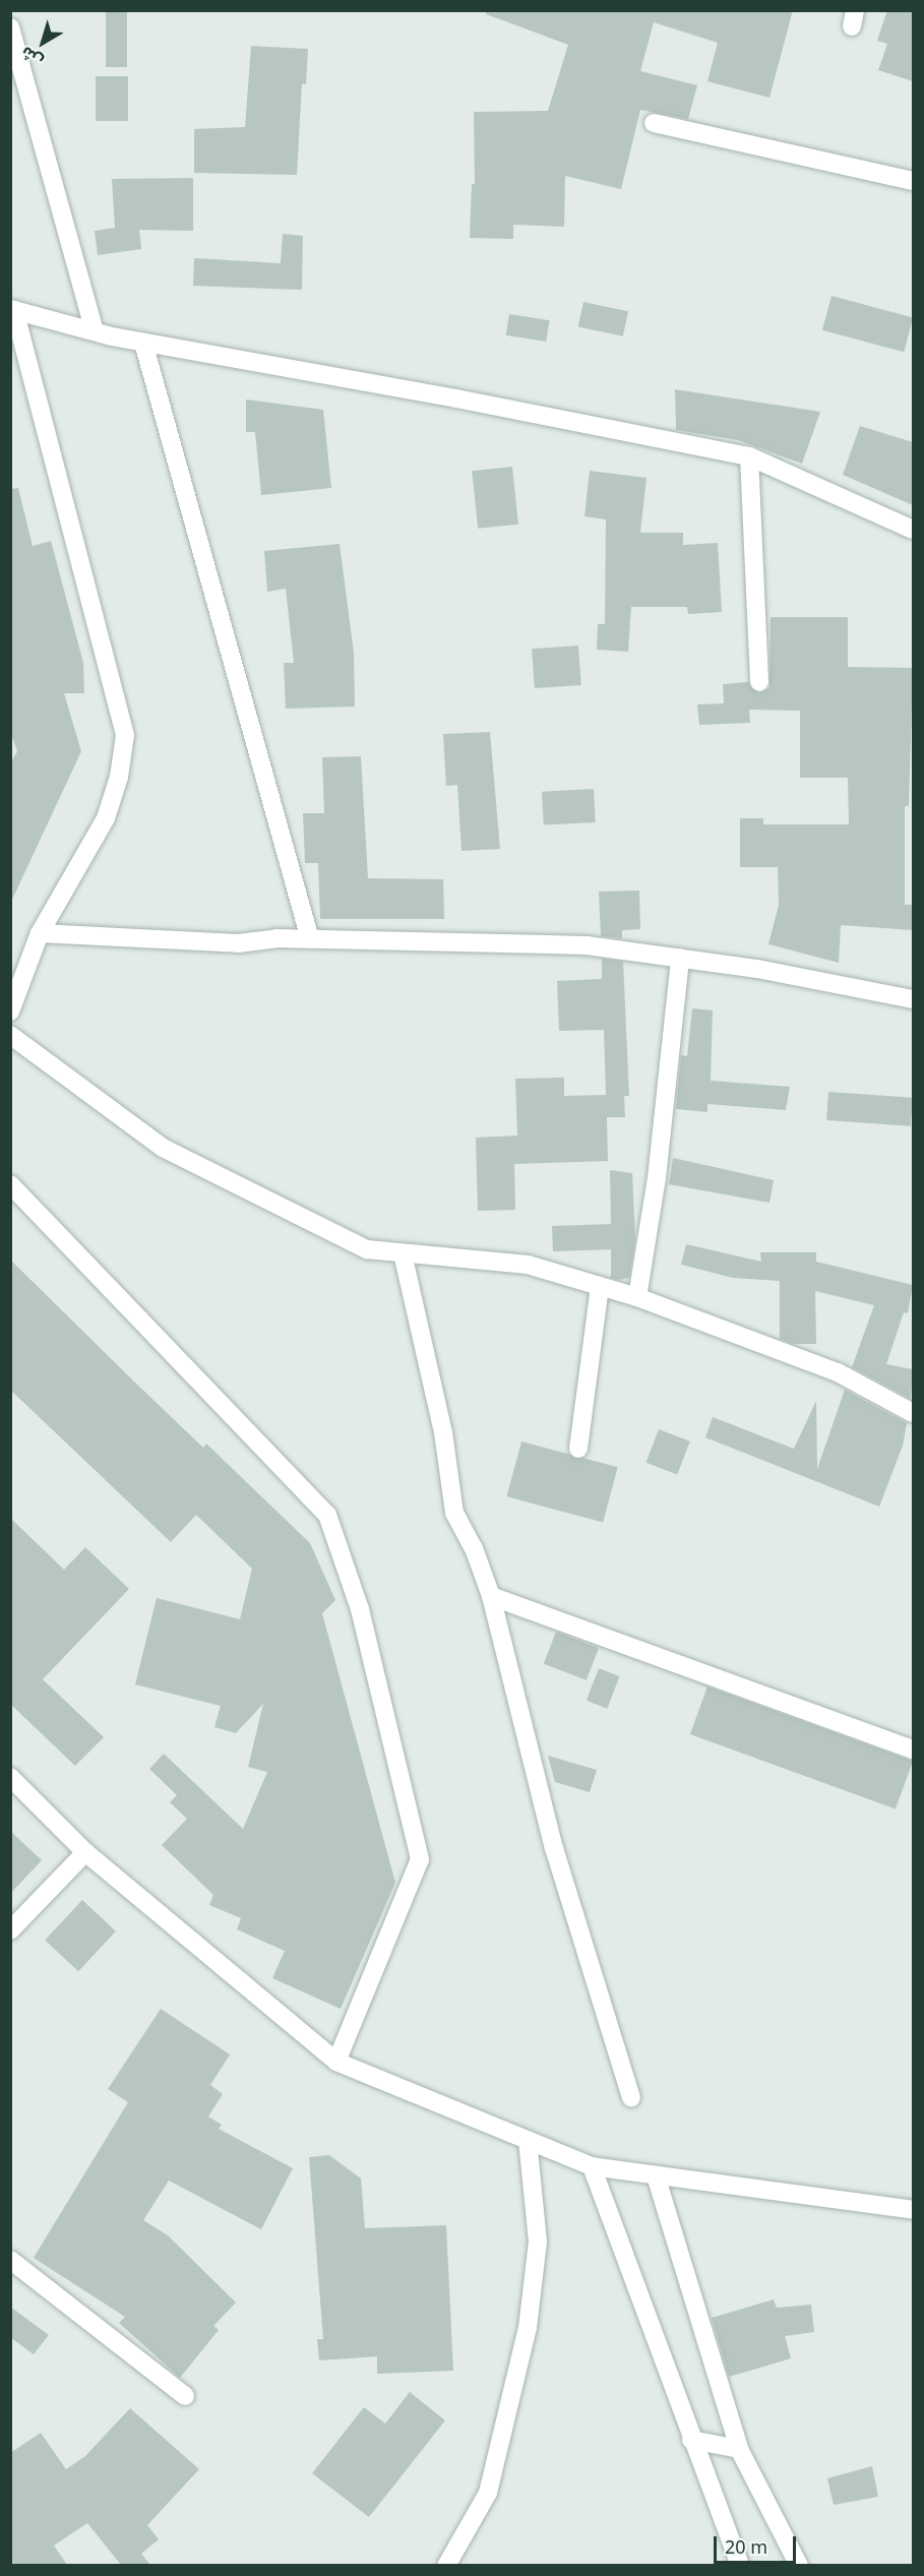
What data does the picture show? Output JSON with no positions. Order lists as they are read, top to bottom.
{
  "scale_bar": "20 m",
  "north": "bottom left"
}
